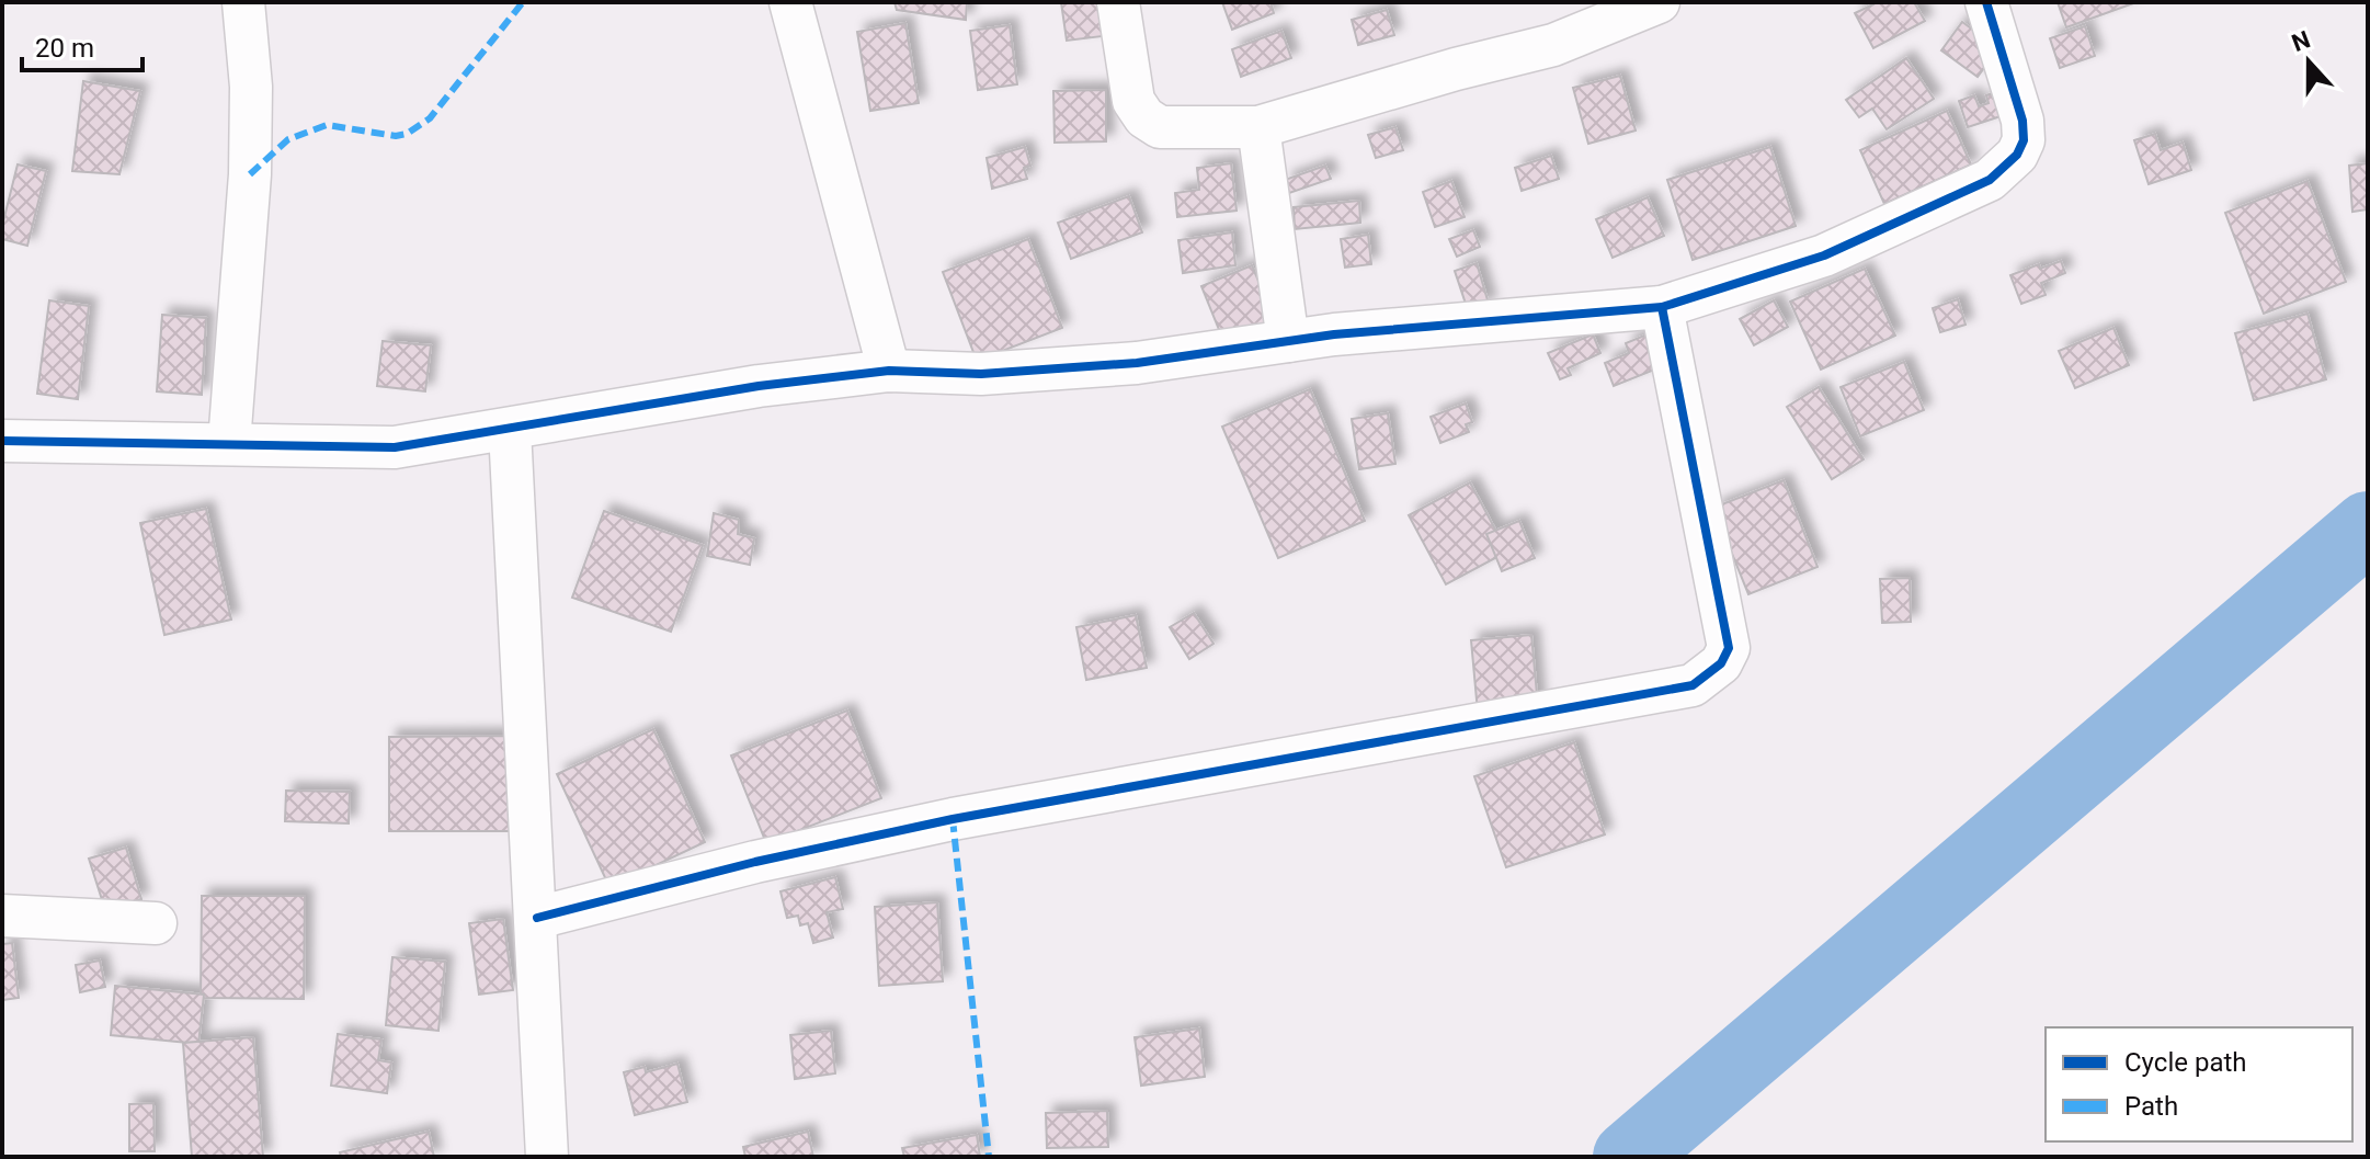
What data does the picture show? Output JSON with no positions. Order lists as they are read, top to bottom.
{
  "legend": ["Cycle path", "Path"],
  "scale_bar": "20 m",
  "north": "top"
}
